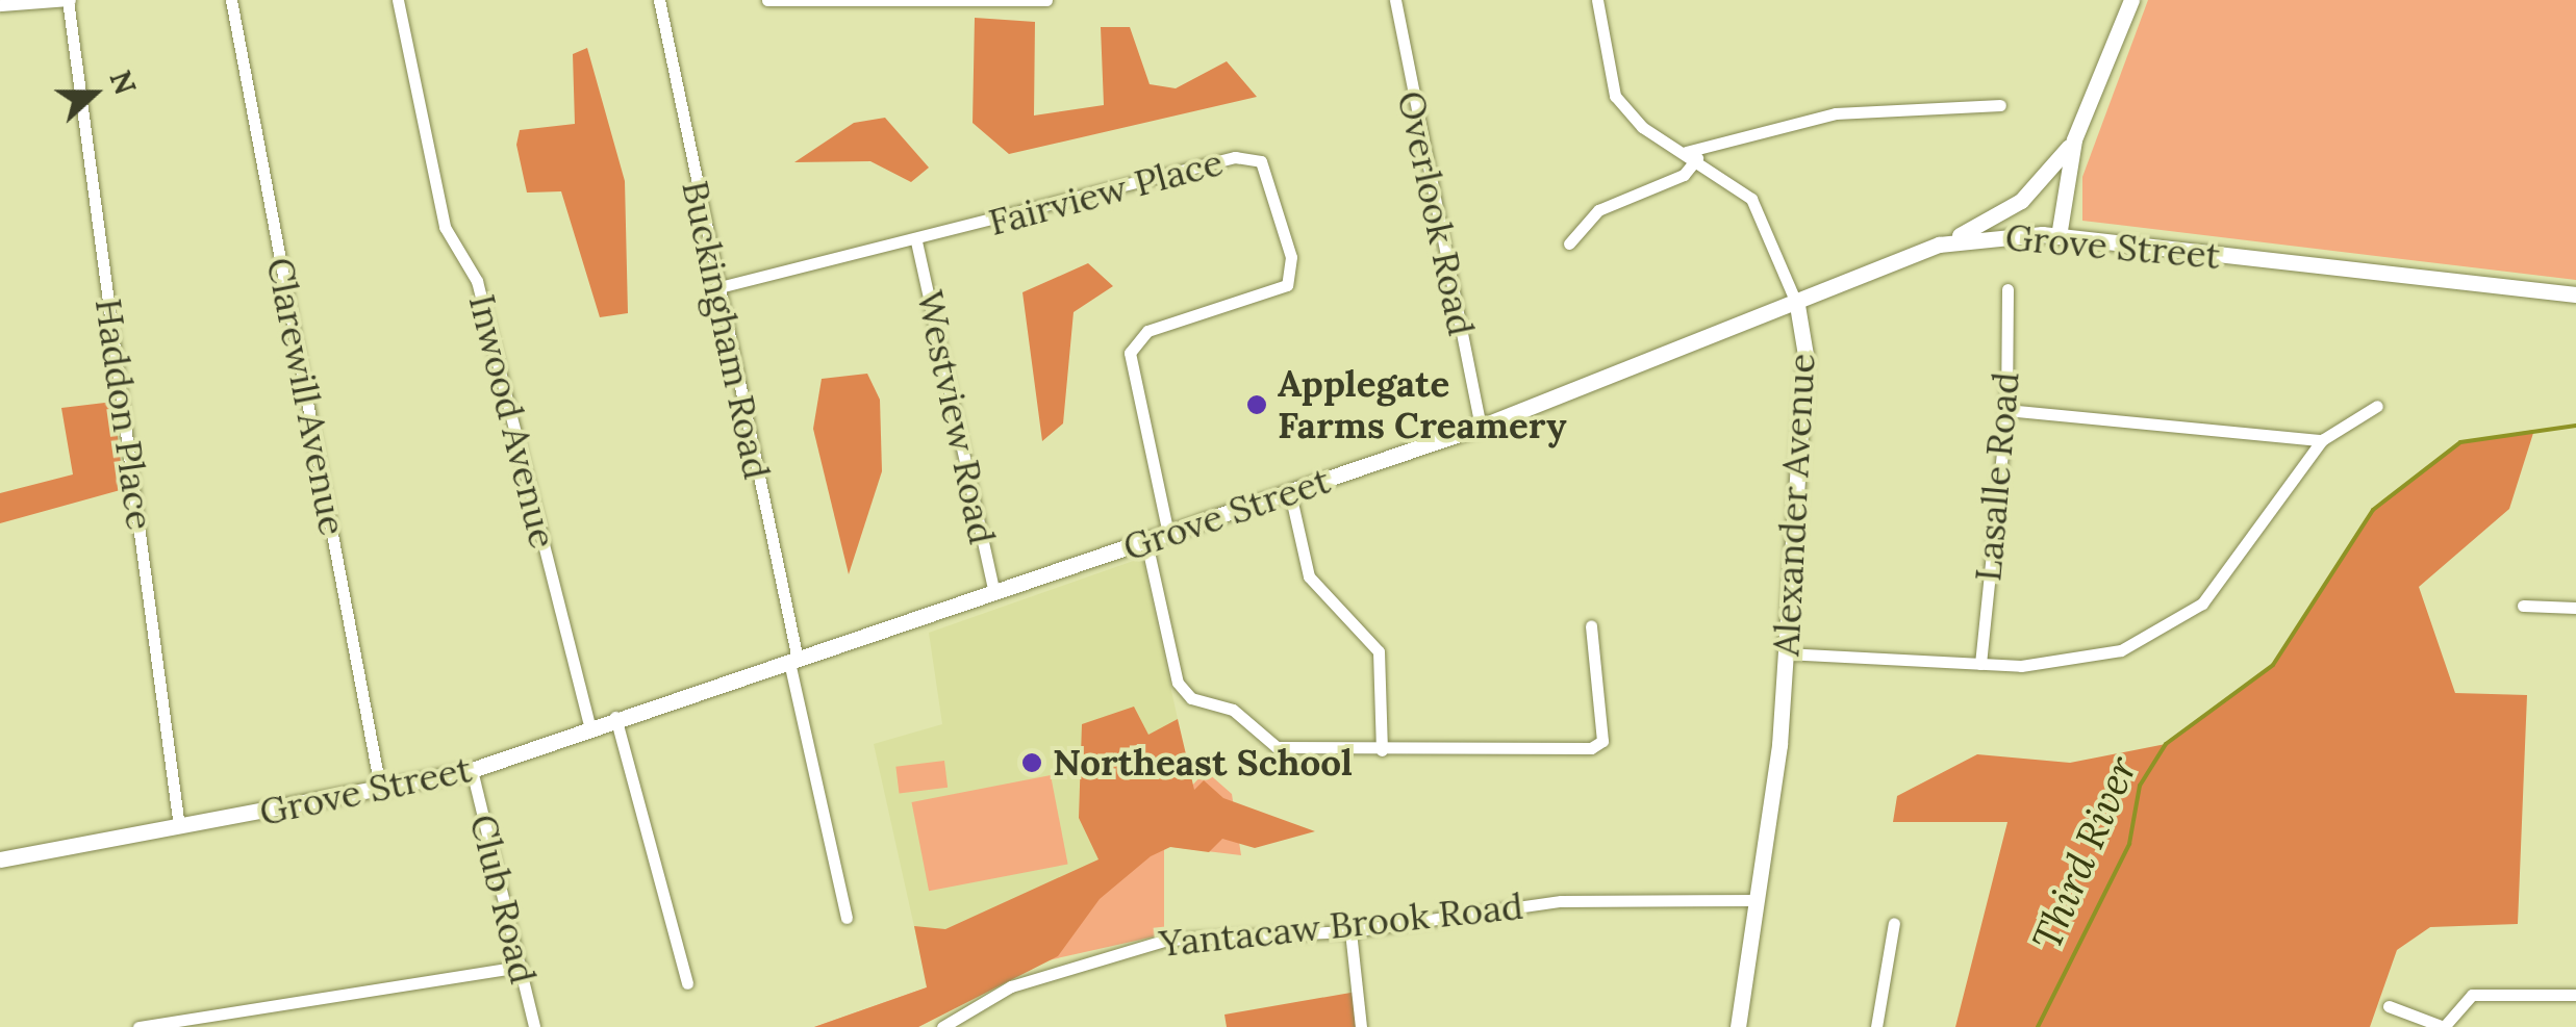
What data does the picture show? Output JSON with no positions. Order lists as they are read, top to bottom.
{
  "streets": {
    "main road": ["Grove Street", "Alexander Avenue"],
    "street": [
      "Fairview Place",
      "Overlook Road",
      "Buckingham Road",
      "Clarewill Avenue",
      "Haddon Place",
      "Westview Road",
      "Inwood Avenue",
      "Lasalle Road",
      "Club Road",
      "Yantacaw Brook Road"
    ]
  },
  "crossings": [
    ["Fairview Place", "Grove Street"],
    ["Fairview Place", "Buckingham Road"],
    ["Fairview Place", "Westview Road"],
    ["Overlook Road", "Grove Street"],
    ["Grove Street", "Buckingham Road"],
    ["Grove Street", "Clarewill Avenue"],
    ["Grove Street", "Haddon Place"],
    ["Grove Street", "Westview Road"],
    ["Grove Street", "Inwood Avenue"],
    ["Grove Street", "Alexander Avenue"],
    ["Grove Street", "Club Road"],
    ["Alexander Avenue", "Yantacaw Brook Road"]
  ],
  "water": ["Third River"],
  "places": ["Applegate Farms Creamery", "Northeast School"],
  "north": "right"
}
